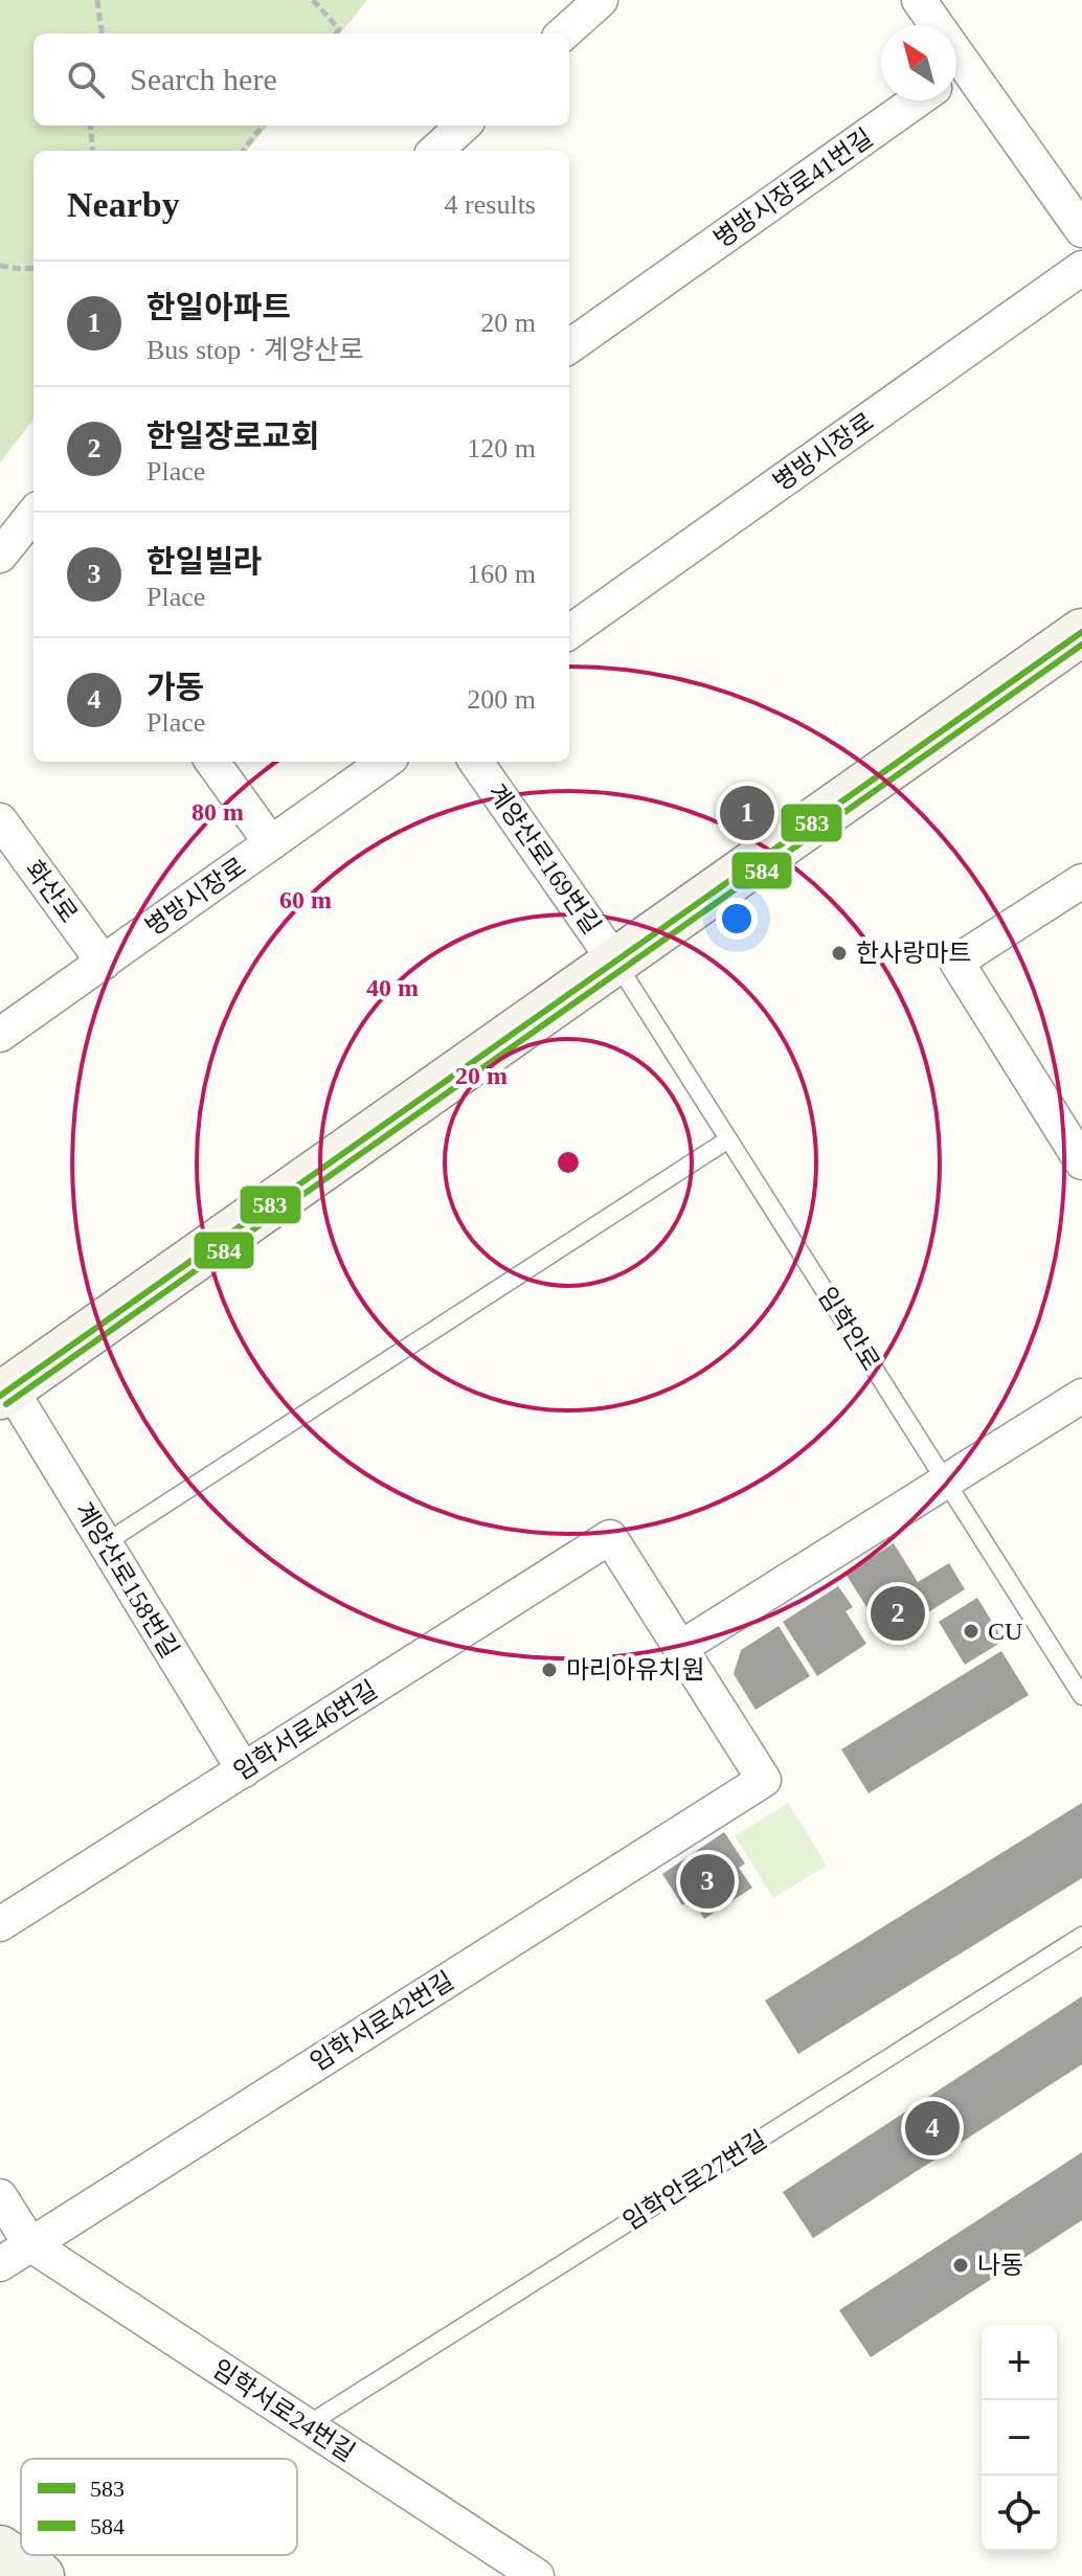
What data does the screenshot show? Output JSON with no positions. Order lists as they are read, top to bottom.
{
  "streets": {
    "street": [
      "병방시장로41번길",
      "병방시장로",
      "계양산로169번길",
      "화산로",
      "계양산로158번길",
      "임학서로46번길",
      "임학서로42번길",
      "임학서로24번길"
    ],
    "lane": ["임학안로", "임학안로27번길"]
  },
  "crossings": [
    ["병방시장로", "화산로"],
    ["계양산로169번길", "임학안로"],
    ["계양산로158번길", "임학서로46번길"],
    ["임학서로46번길", "임학서로42번길"],
    ["임학서로42번길", "임학서로24번길"],
    ["임학안로27번길", "임학서로24번길"]
  ],
  "places": [
    "한사랑마트",
    "CU",
    "마리아유치원",
    "나동"
  ],
  "lines": ["transit line 583", "transit line 584"],
  "legend": ["583", "584"],
  "north": "top left",
  "page": {
    "search": "Search here",
    "heading": ["Nearby", "4 results"],
    "list": [
      {
        "mark": "1",
        "name": "한일아파트",
        "note": "Bus stop · 계양산로",
        "value": "20 m"
      },
      {
        "mark": "2",
        "name": "한일장로교회",
        "note": "Place",
        "value": "120 m"
      },
      {
        "mark": "3",
        "name": "한일빌라",
        "note": "Place",
        "value": "160 m"
      },
      {
        "mark": "4",
        "name": "가동",
        "note": "Place",
        "value": "200 m"
      }
    ],
    "pins": [
      "1",
      "2",
      "3",
      "4"
    ],
    "map_buttons": ["+", "−"]
  },
  "rings": [
    "80 m",
    "60 m",
    "40 m",
    "20 m"
  ]
}
